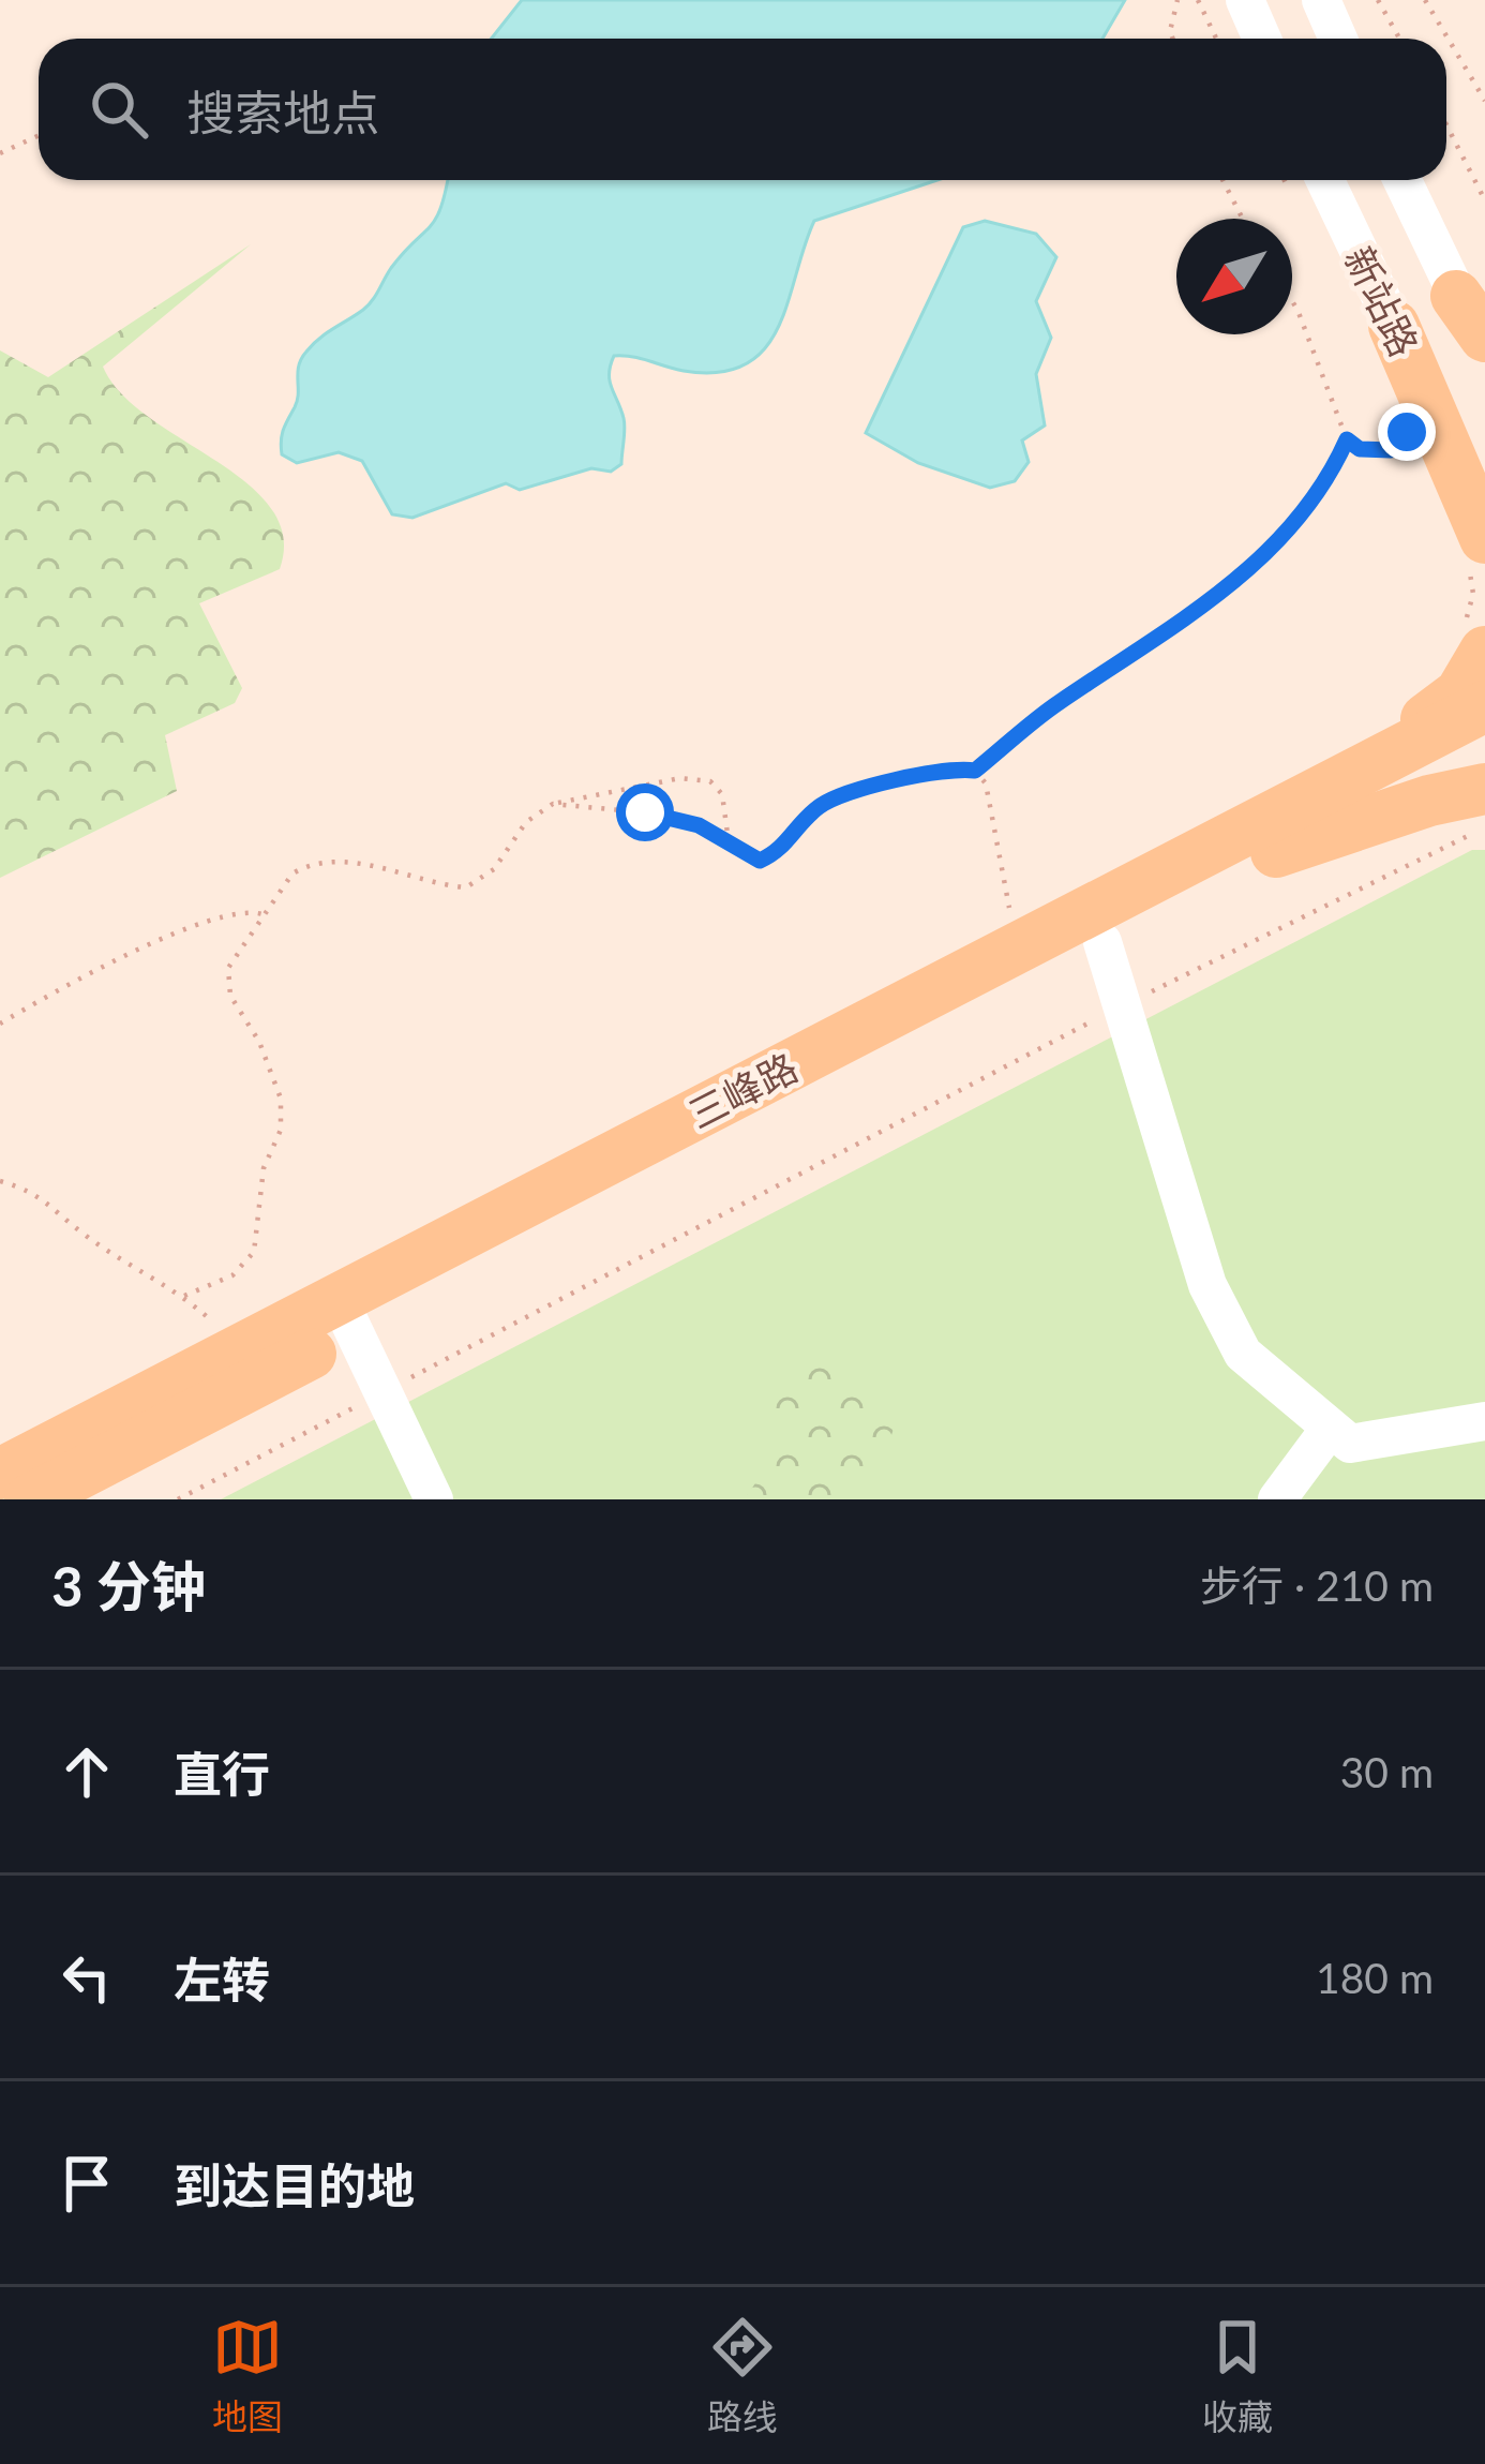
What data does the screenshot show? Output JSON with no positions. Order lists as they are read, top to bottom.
{
  "streets": {
    "main road": ["三峰路"],
    "street": ["新站路"]
  },
  "north": "bottom left",
  "page": {
    "search": "搜索地点",
    "heading": ["3 分钟", "步行 · 210 m"],
    "list": [
      ["直行", "30 m"],
      ["左转", "180 m"],
      "到达目的地"
    ],
    "nav": ["地图", "路线", "收藏"]
  }
}
